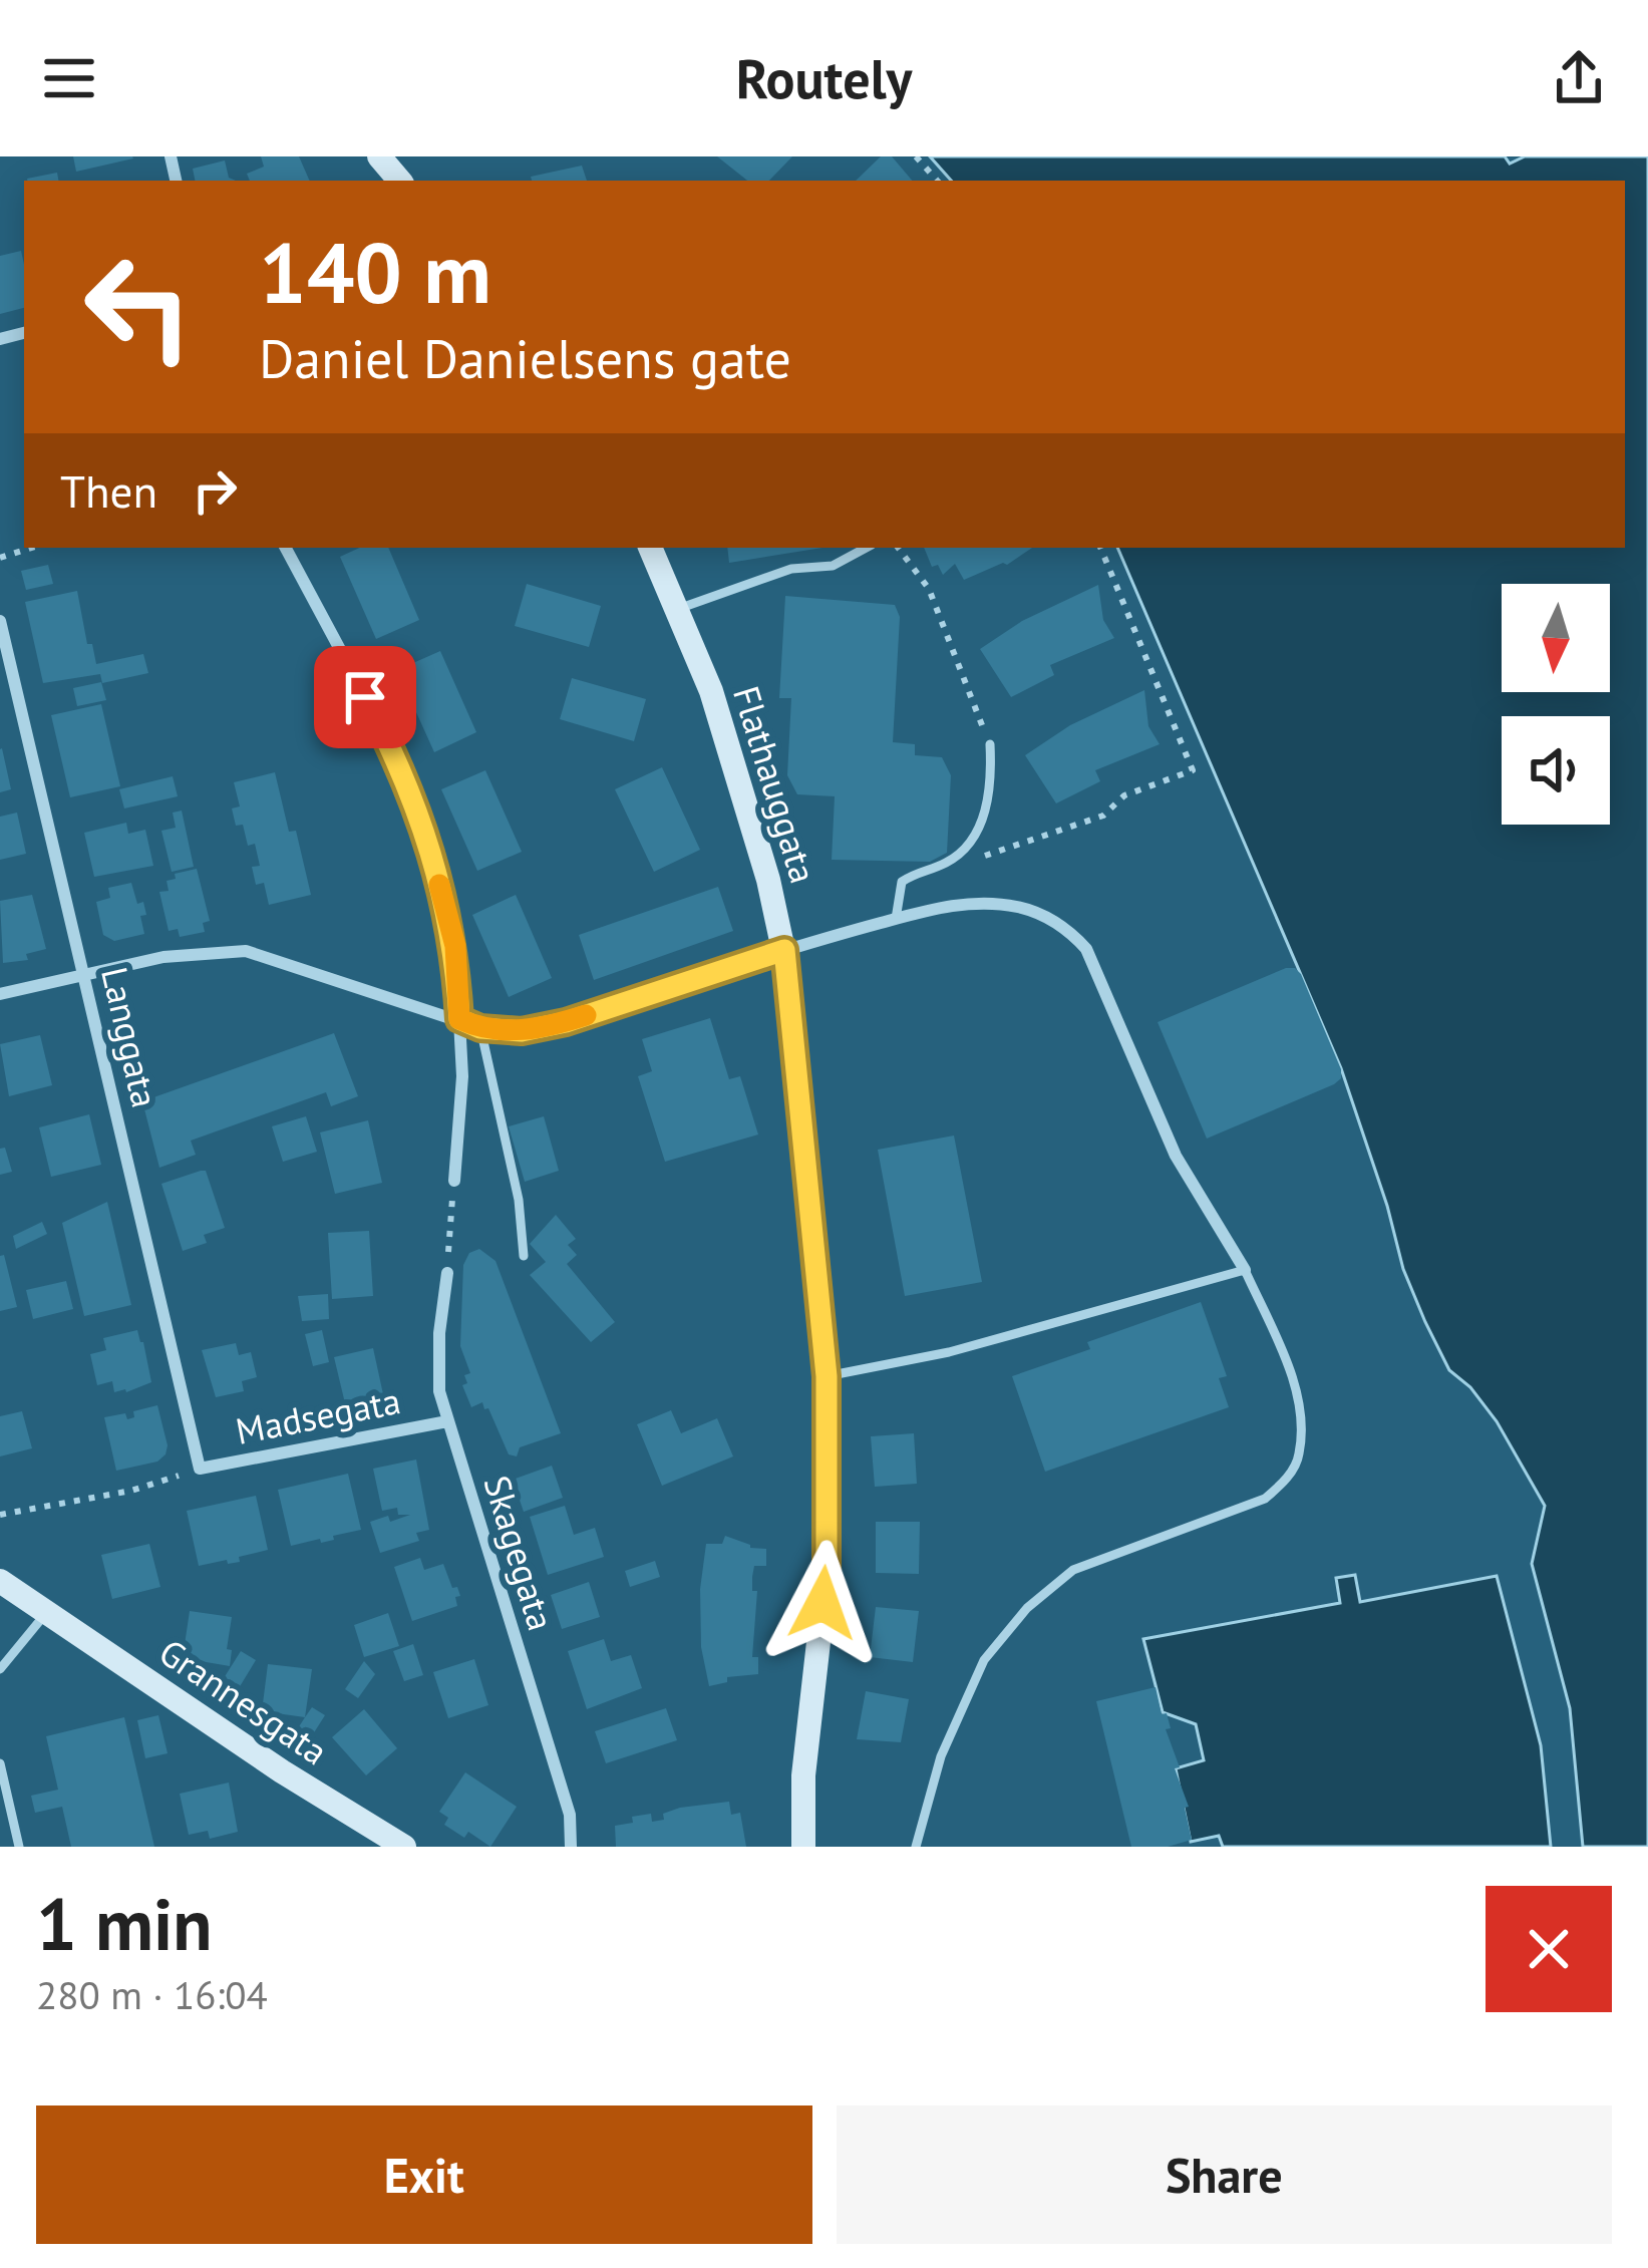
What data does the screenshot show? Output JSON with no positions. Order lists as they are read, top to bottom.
{
  "streets": {
    "street": [
      "Flathauggata",
      "Langgata",
      "Madsegata",
      "Skagegata",
      "Grannesgata"
    ]
  },
  "crossings": [
    ["Langgata", "Madsegata"],
    ["Madsegata", "Skagegata"]
  ],
  "north": "bottom",
  "page": {
    "header": "Routely",
    "turn": ["140 m", "Daniel Danielsens gate"],
    "then": "Then",
    "heading": ["1 min", "280 m · 16:04"],
    "buttons": ["Exit", "Share"]
  }
}
